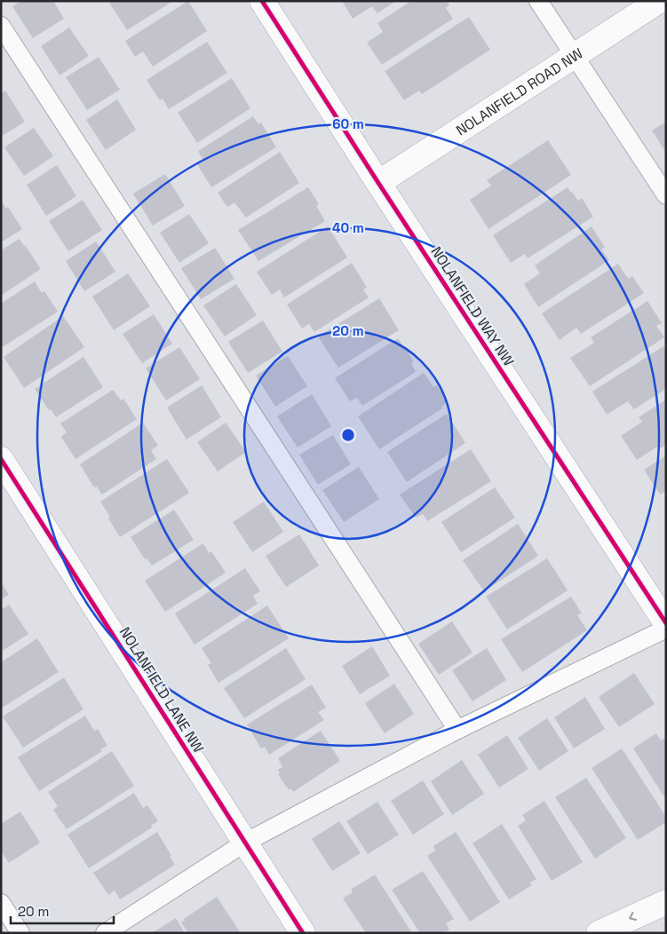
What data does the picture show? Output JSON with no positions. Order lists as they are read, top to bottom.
{
  "streets": {
    "street": ["NOLANFIELD ROAD NW", "NOLANFIELD WAY NW", "NOLANFIELD LANE NW"]
  },
  "crossings": [
    ["NOLANFIELD ROAD NW", "NOLANFIELD WAY NW"]
  ],
  "scale_bar": "20 m",
  "rings": ["60 m", "40 m", "20 m"]
}
